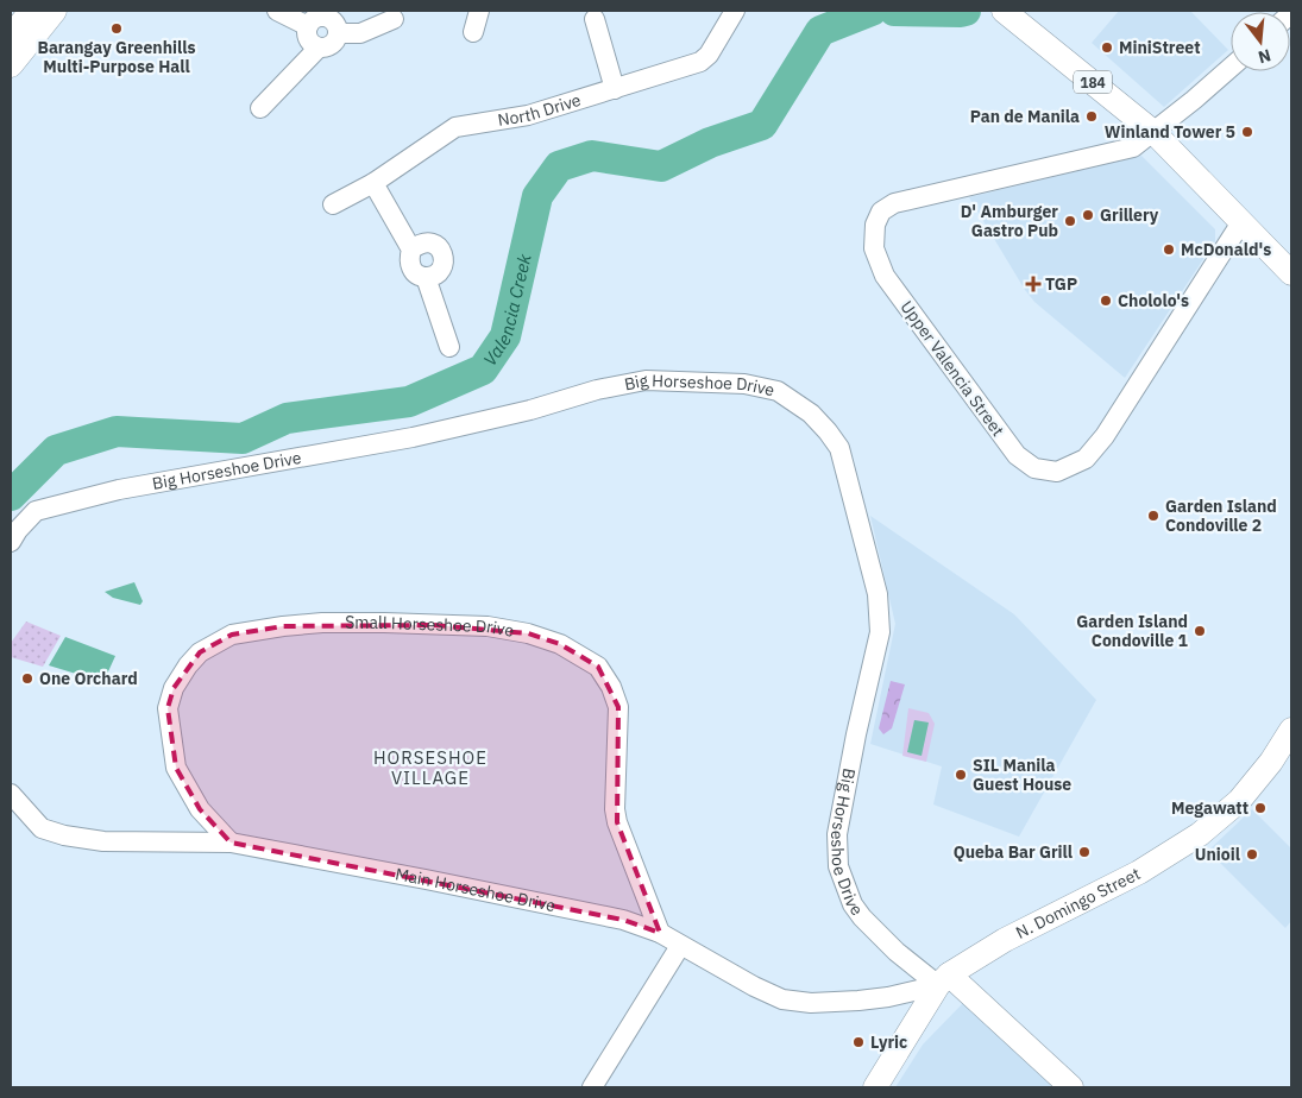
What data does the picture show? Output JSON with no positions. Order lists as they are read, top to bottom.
{
  "streets": {
    "main road": ["184", "N. Domingo Street"],
    "street": [
      "North Drive",
      "Upper Valencia Street",
      "Big Horseshoe Drive",
      "Small Horseshoe Drive",
      "Main Horseshoe Drive"
    ]
  },
  "crossings": [
    ["184", "Upper Valencia Street"],
    ["Big Horseshoe Drive", "Main Horseshoe Drive"],
    ["Big Horseshoe Drive", "N. Domingo Street"],
    ["Small Horseshoe Drive", "Main Horseshoe Drive"],
    ["Main Horseshoe Drive", "N. Domingo Street"]
  ],
  "districts": ["HORSESHOE VILLAGE"],
  "water": ["Valencia Creek"],
  "places": {
    "other": [
      "Barangay Greenhills Multi-Purpose Hall",
      "MiniStreet",
      "Pan de Manila",
      "Winland Tower 5",
      "Grillery",
      "D' Amburger Gastro Pub",
      "McDonald's",
      "Chololo's",
      "Garden Island Condoville 2",
      "Garden Island Condoville 1",
      "One Orchard",
      "SIL Manila Guest House",
      "Megawatt",
      "Queba Bar Grill",
      "Unioil",
      "Lyric"
    ],
    "health": ["TGP"]
  },
  "north": "bottom"
}
